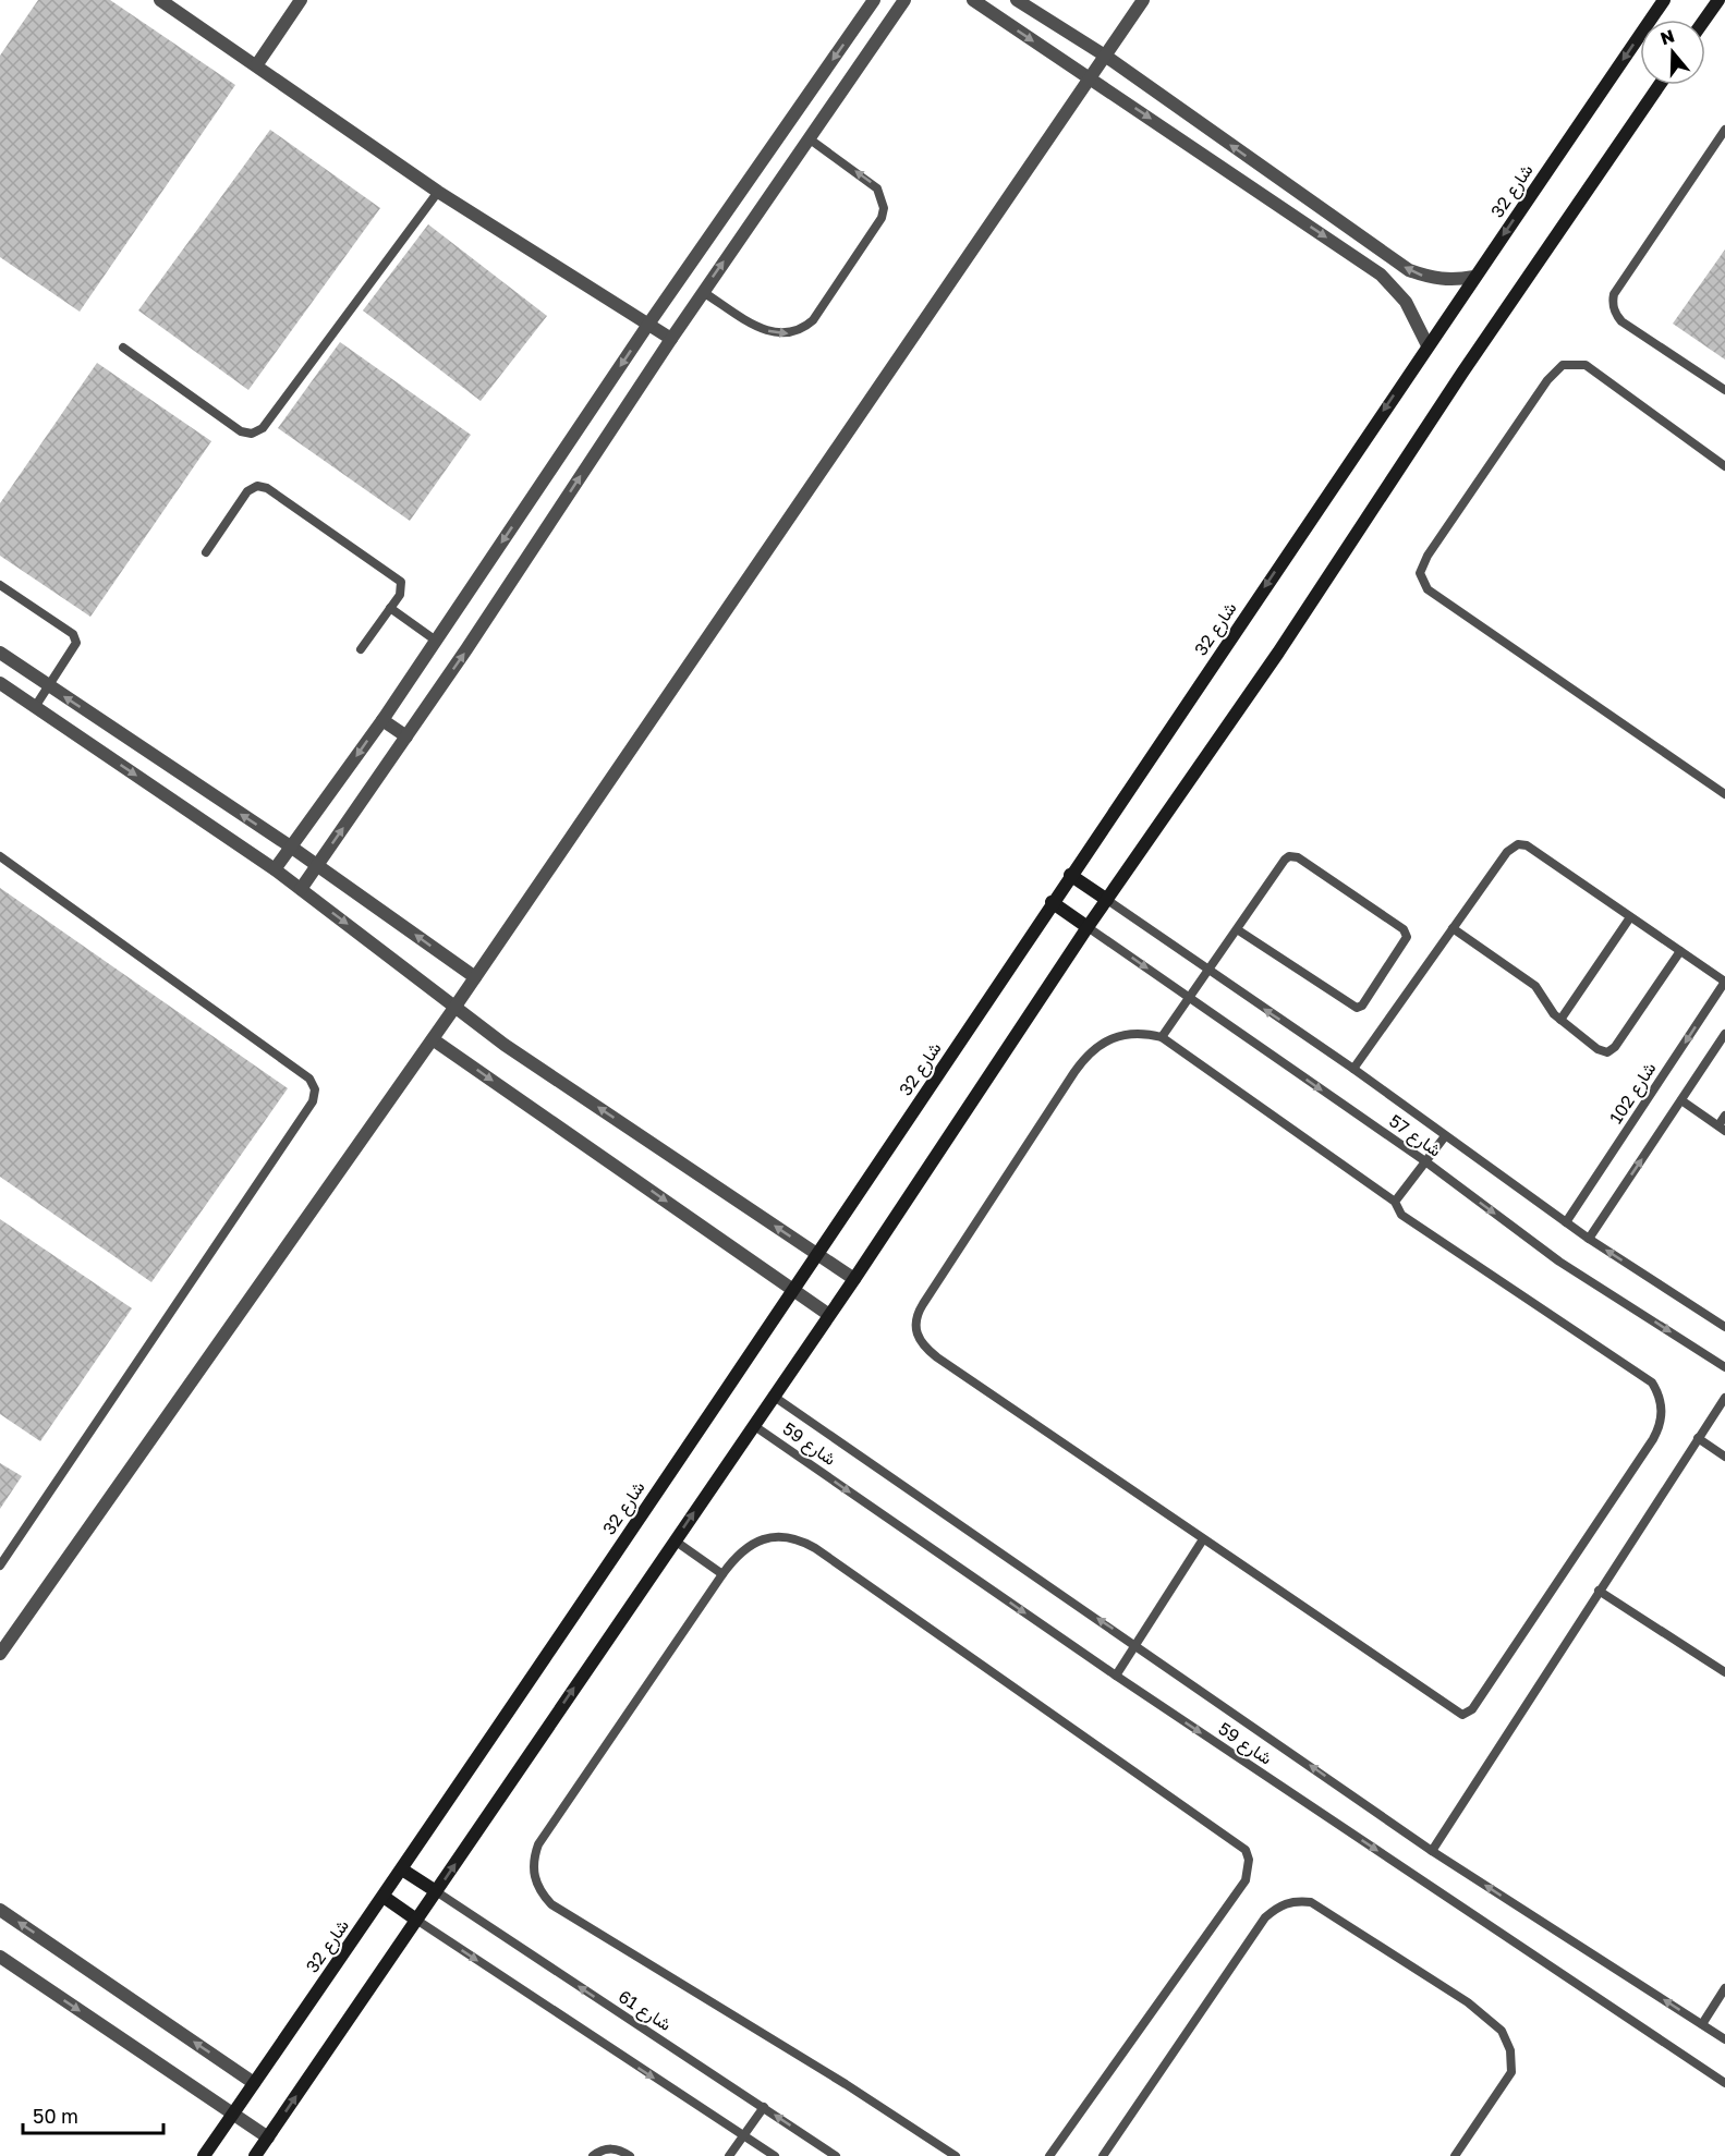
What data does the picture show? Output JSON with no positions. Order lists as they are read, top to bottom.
{
  "streets": {
    "main road": ["شارع 32"],
    "lane": [
      "شارع 102",
      "شارع 57",
      "شارع 59",
      "شارع 61"
    ]
  },
  "crossings": [
    ["شارع 102", "شارع 57"]
  ],
  "scale_bar": "50 m",
  "north": "top"
}
